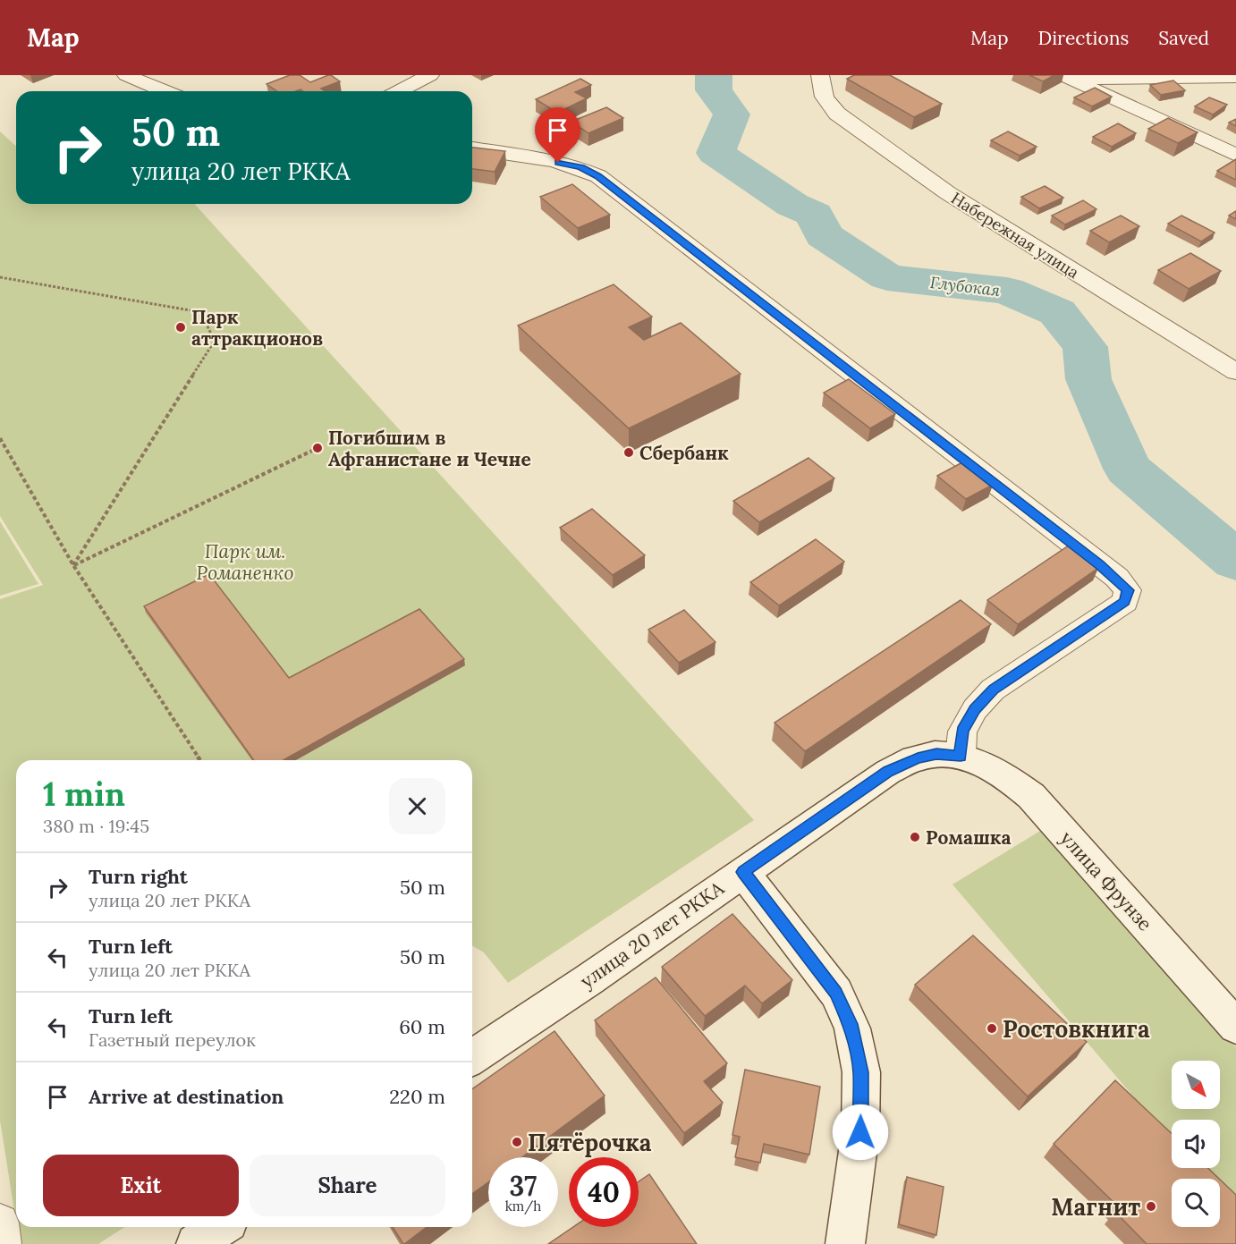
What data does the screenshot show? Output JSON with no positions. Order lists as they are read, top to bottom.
{
  "streets": {
    "street": ["Набережная улица", "улица Фрунзе", "улица 20 лет РККА"]
  },
  "crossings": [
    ["улица Фрунзе", "улица 20 лет РККА"]
  ],
  "water": ["Глубокая"],
  "parks": ["Парк им. Романенко"],
  "places": [
    "Парк аттракционов",
    "Погибшим в Афганистане и Чечне",
    "Сбербанк",
    "Ромашка",
    "Ростовкнига",
    "Пятёрочка",
    "Магнит"
  ],
  "north": "bottom right",
  "page": {
    "header": "Map",
    "nav": ["Map", "Directions", "Saved"],
    "turn": ["50 m", "улица 20 лет РККА"],
    "heading": ["1 min", "380 m · 19:45"],
    "list": [
      {
        "name": "Turn right",
        "note": "улица 20 лет РККА",
        "value": "50 m"
      },
      {
        "name": "Turn left",
        "note": "улица 20 лет РККА",
        "value": "50 m"
      },
      {
        "name": "Turn left",
        "note": "Газетный переулок",
        "value": "60 m"
      },
      {
        "name": "Arrive at destination",
        "value": "220 m"
      }
    ],
    "buttons": ["Exit", "Share"],
    "speed": "37 km/h",
    "limit": "40"
  }
}
